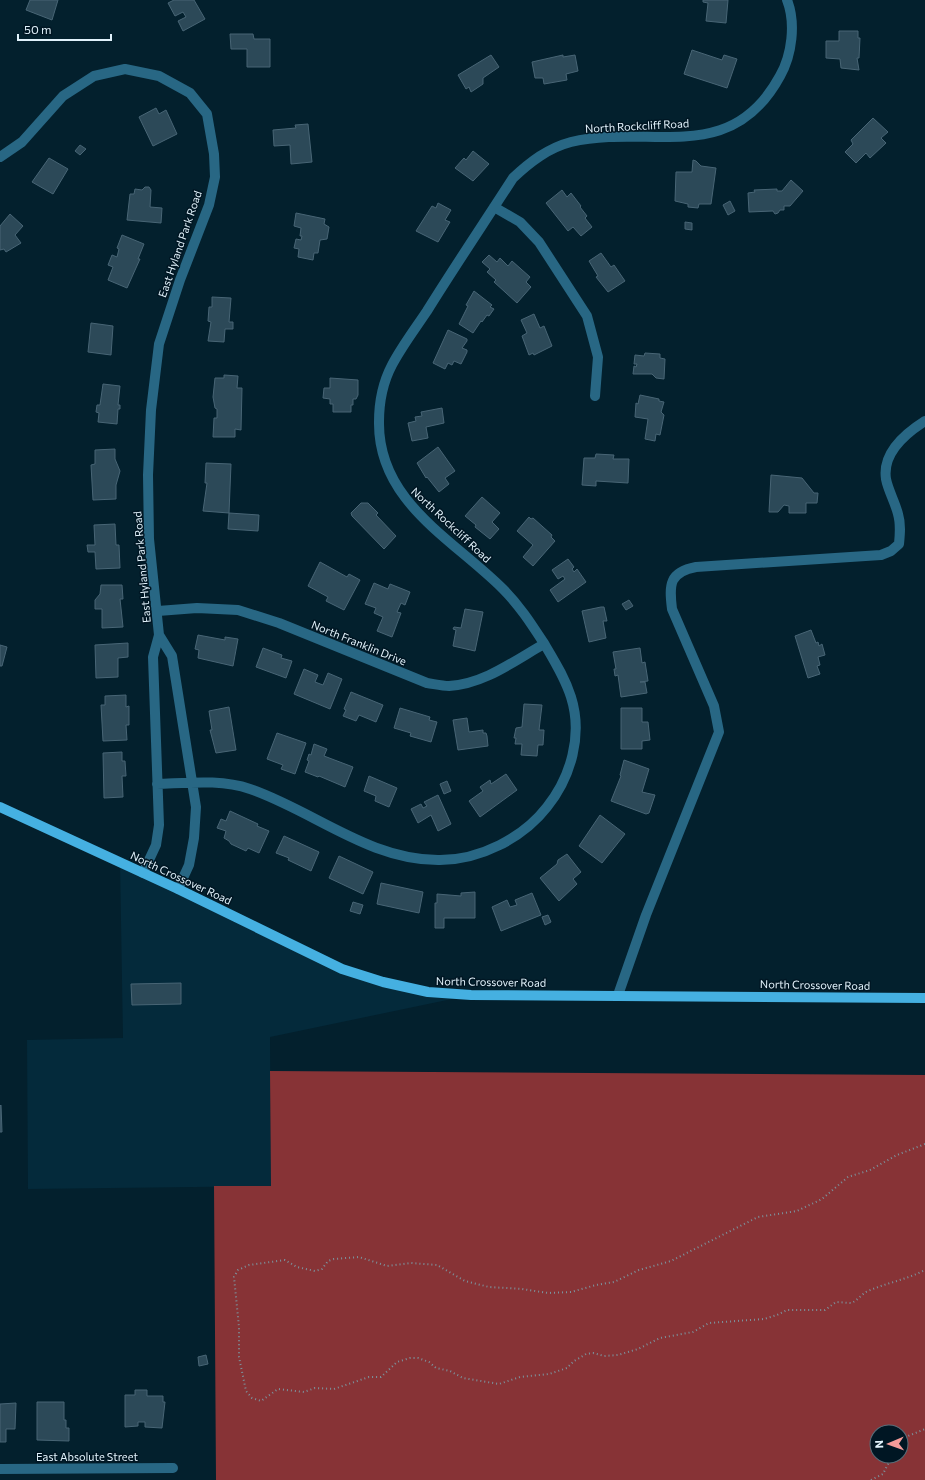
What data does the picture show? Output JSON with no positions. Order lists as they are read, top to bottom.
{
  "streets": {
    "main road": ["North Crossover Road"],
    "street": [
      "North Rockcliff Road",
      "East Hyland Park Road",
      "North Franklin Drive",
      "East Absolute Street"
    ]
  },
  "crossings": [
    ["North Rockcliff Road", "East Hyland Park Road"],
    ["North Rockcliff Road", "North Franklin Drive"],
    ["East Hyland Park Road", "North Franklin Drive"],
    ["East Hyland Park Road", "North Crossover Road"]
  ],
  "scale_bar": "50 m",
  "north": "left"
}
